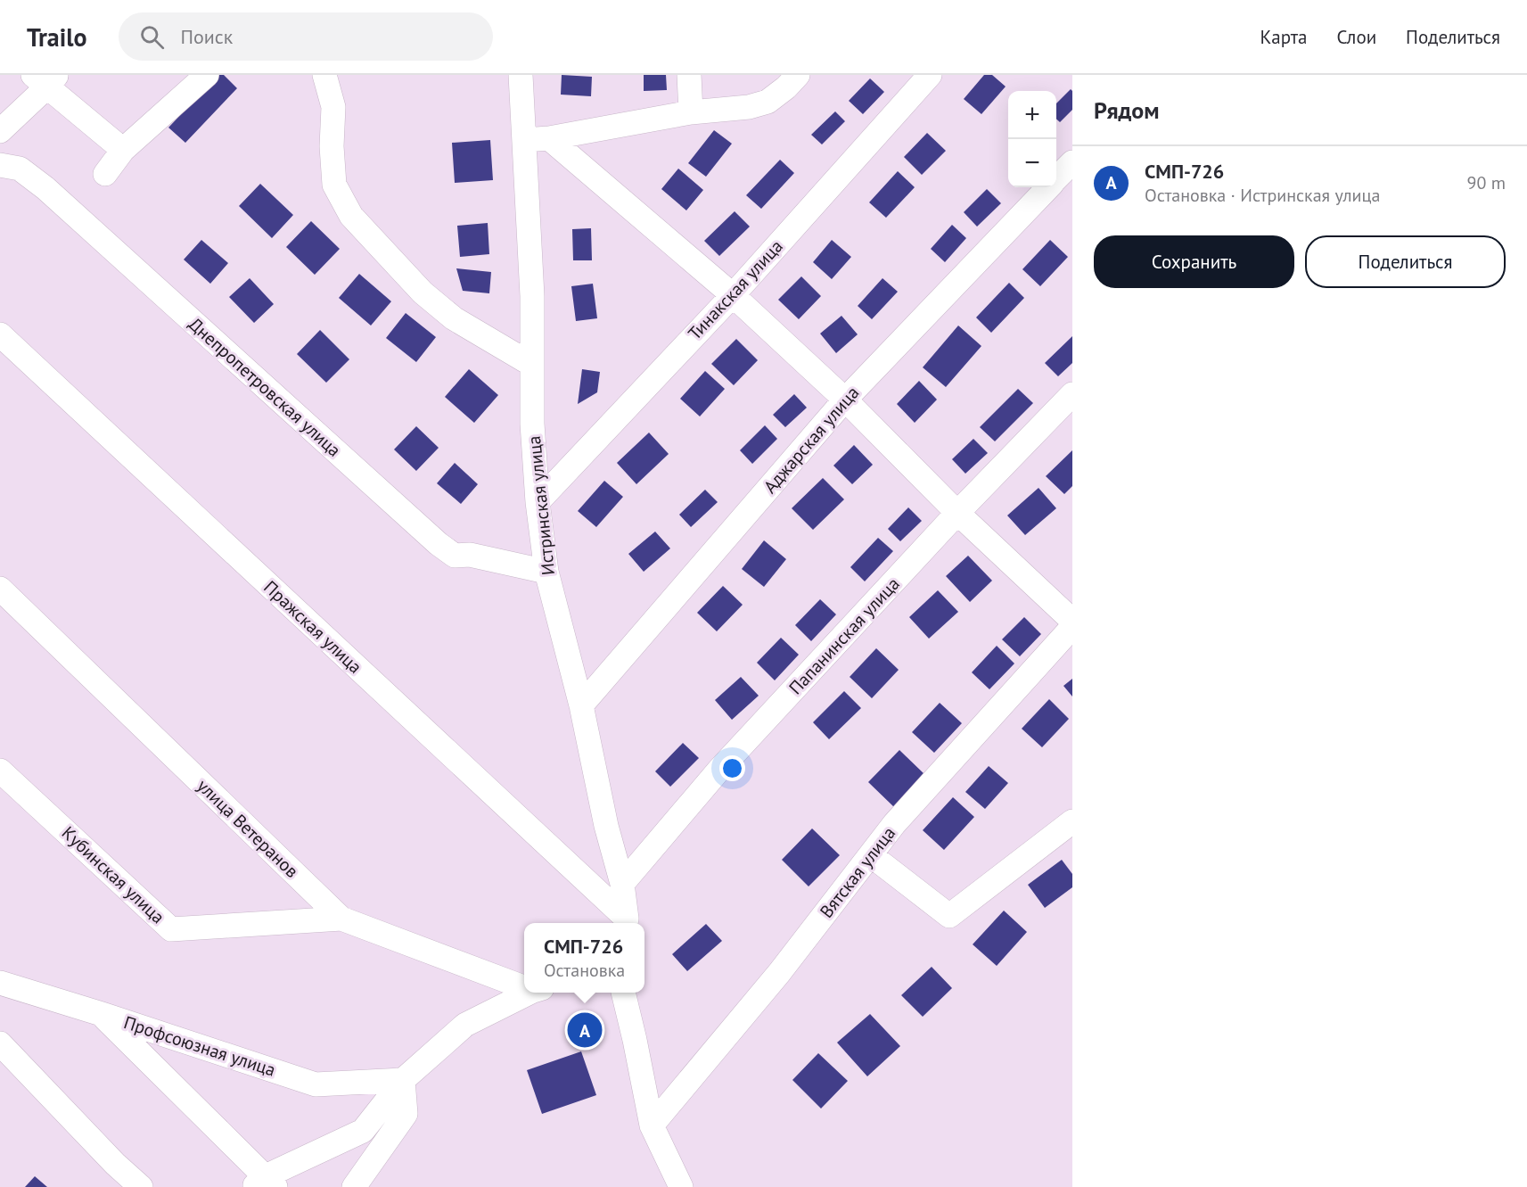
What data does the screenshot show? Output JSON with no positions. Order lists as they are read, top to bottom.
{
  "streets": {
    "street": [
      "Тинакская улица",
      "Днепропетровская улица",
      "Аджарская улица",
      "Истринская улица",
      "Пражская улица",
      "Папанинская улица",
      "улица Ветеранов",
      "Вятская улица",
      "Кубинская улица",
      "Профсоюзная улица"
    ]
  },
  "crossings": [
    ["Тинакская улица", "Истринская улица"],
    ["Днепропетровская улица", "Истринская улица"],
    ["Аджарская улица", "Истринская улица"],
    ["Истринская улица", "Пражская улица"],
    ["Истринская улица", "Папанинская улица"],
    ["улица Ветеранов", "Кубинская улица"]
  ],
  "page": {
    "header": "Trailo",
    "search": "Поиск",
    "nav": ["Карта", "Слои", "Поделиться"],
    "heading": "Рядом",
    "map_buttons": ["+", "−"],
    "list": [
      {
        "mark": "A",
        "name": "СМП-726",
        "note": "Остановка · Истринская улица",
        "value": "90 m"
      }
    ],
    "buttons": ["Сохранить", "Поделиться"],
    "popup": ["СМП-726", "Остановка"],
    "pins": "A"
  }
}
